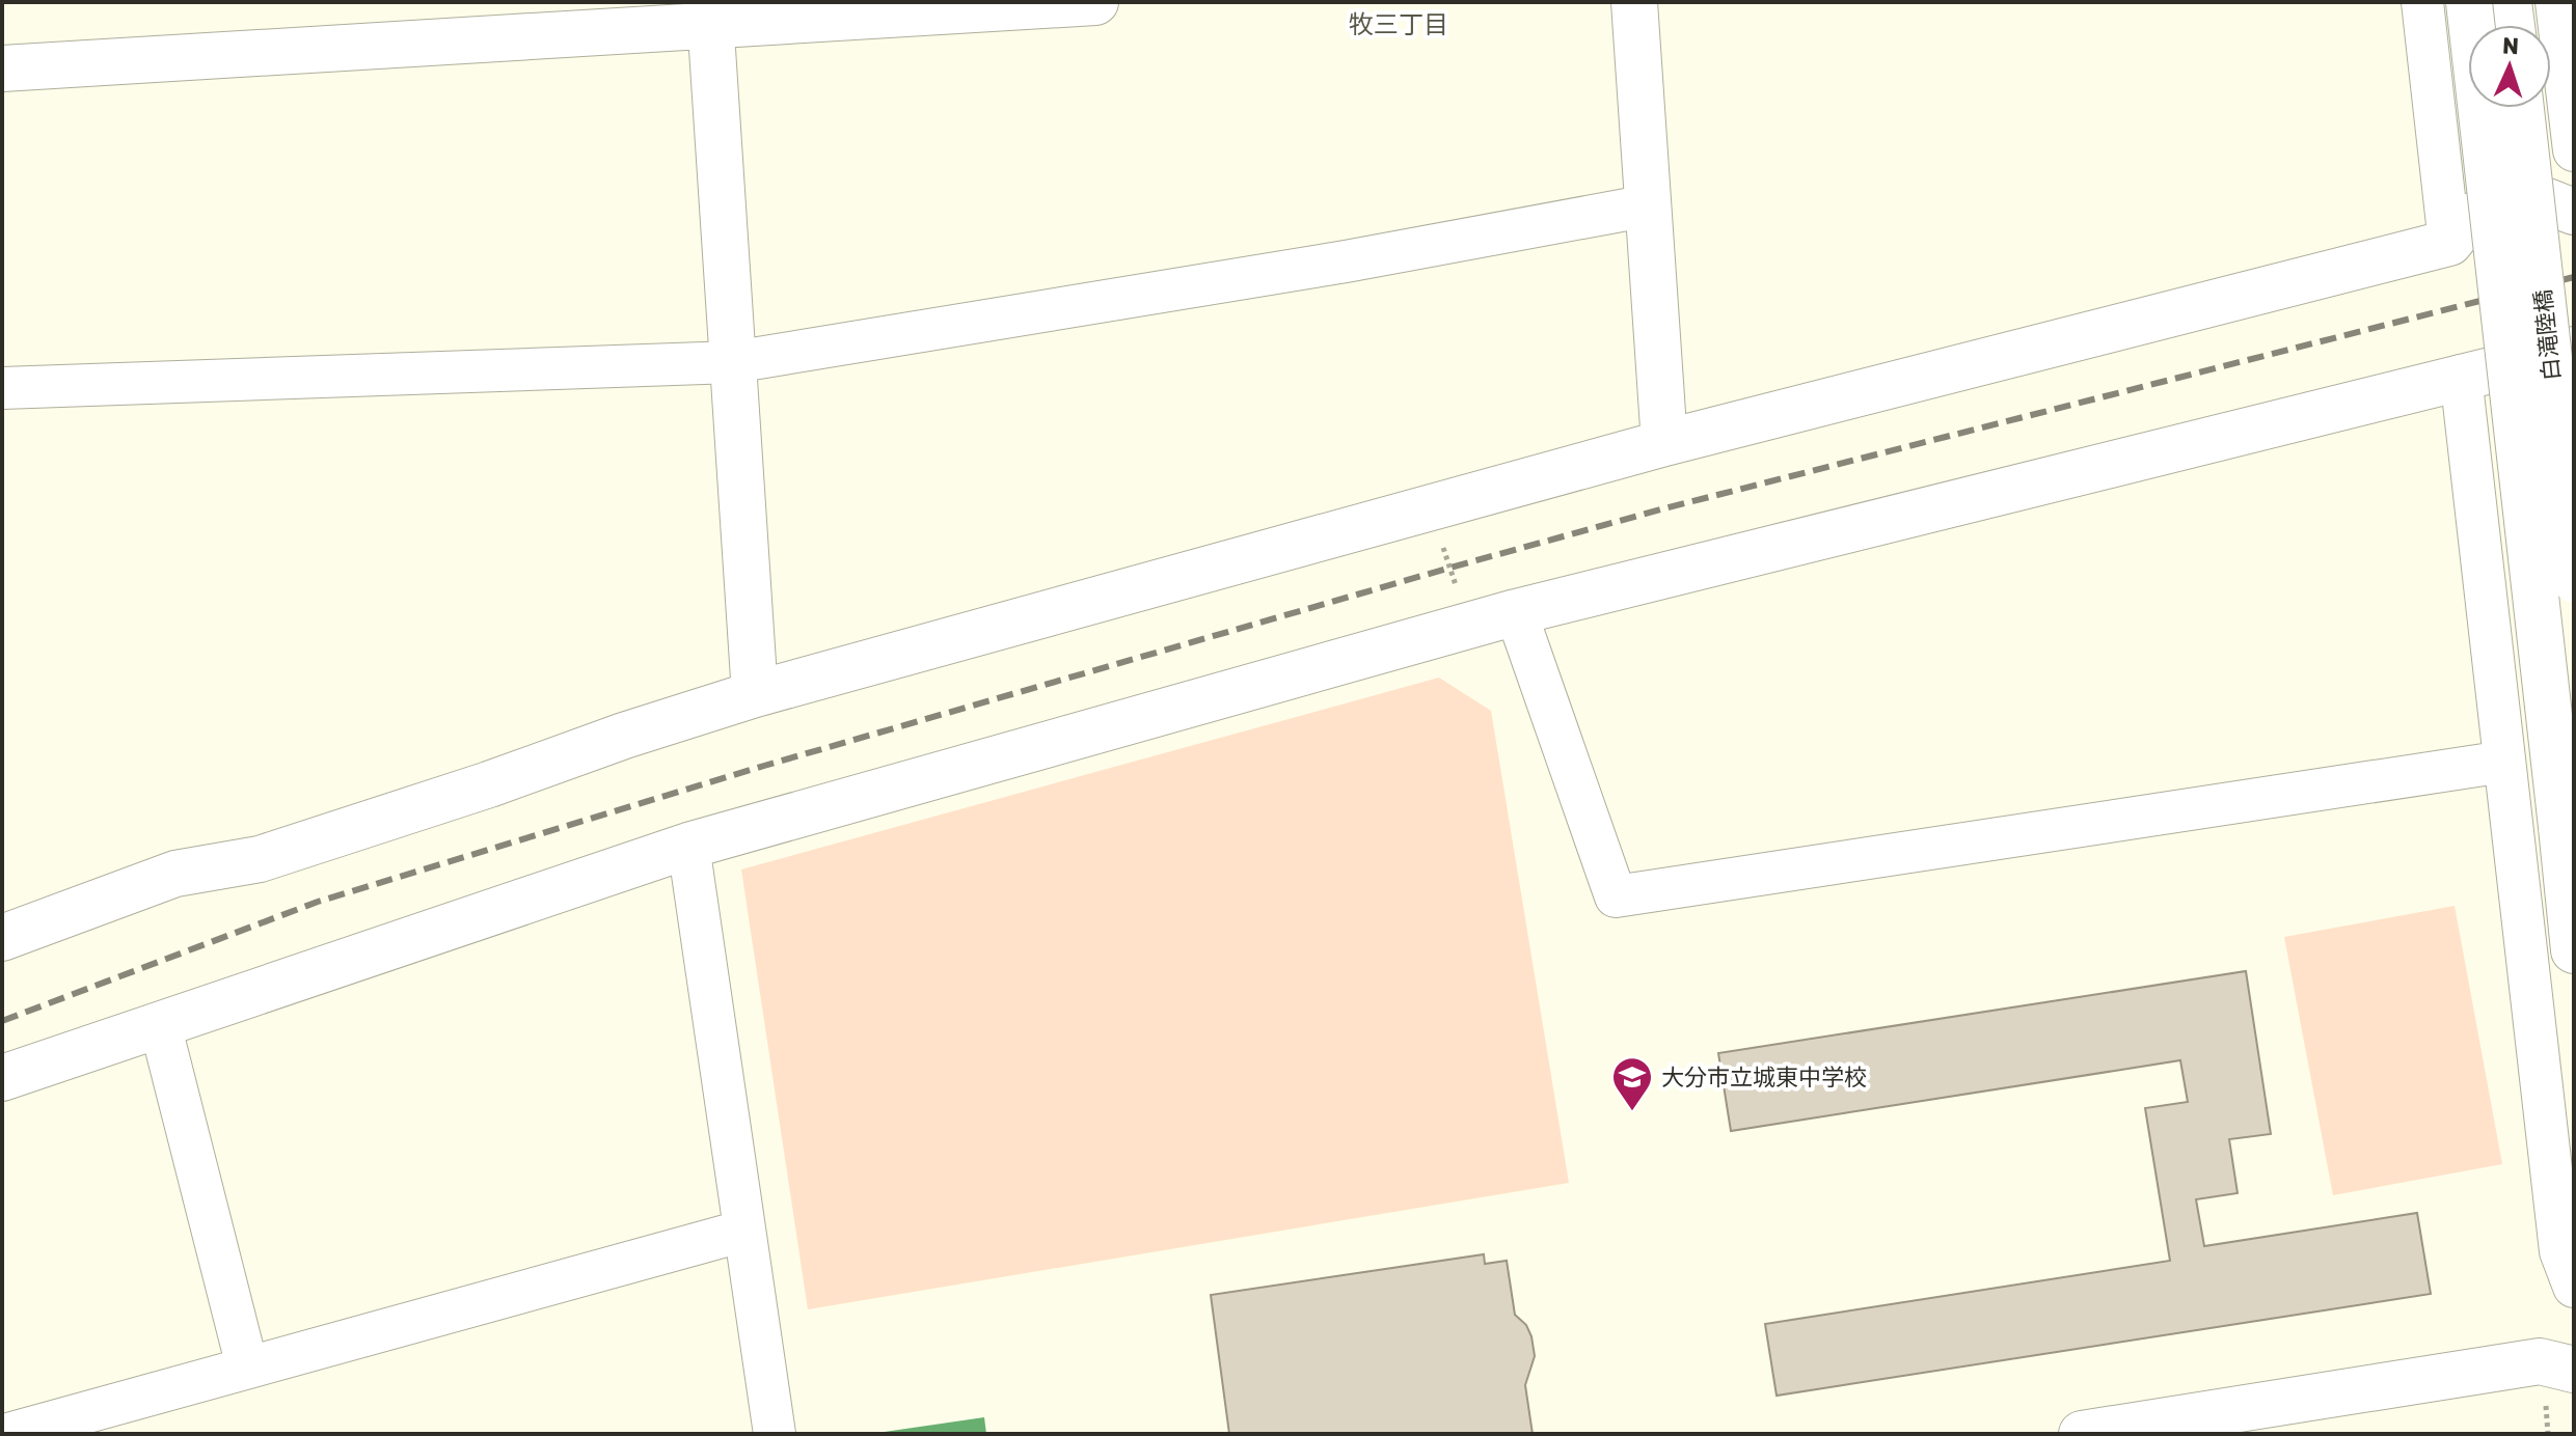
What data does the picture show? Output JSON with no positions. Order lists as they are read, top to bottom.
{
  "streets": {
    "street": ["白滝陸橋"]
  },
  "districts": ["牧三丁目"],
  "places": {
    "school or university": ["大分市立城東中学校"]
  },
  "north": "top"
}
